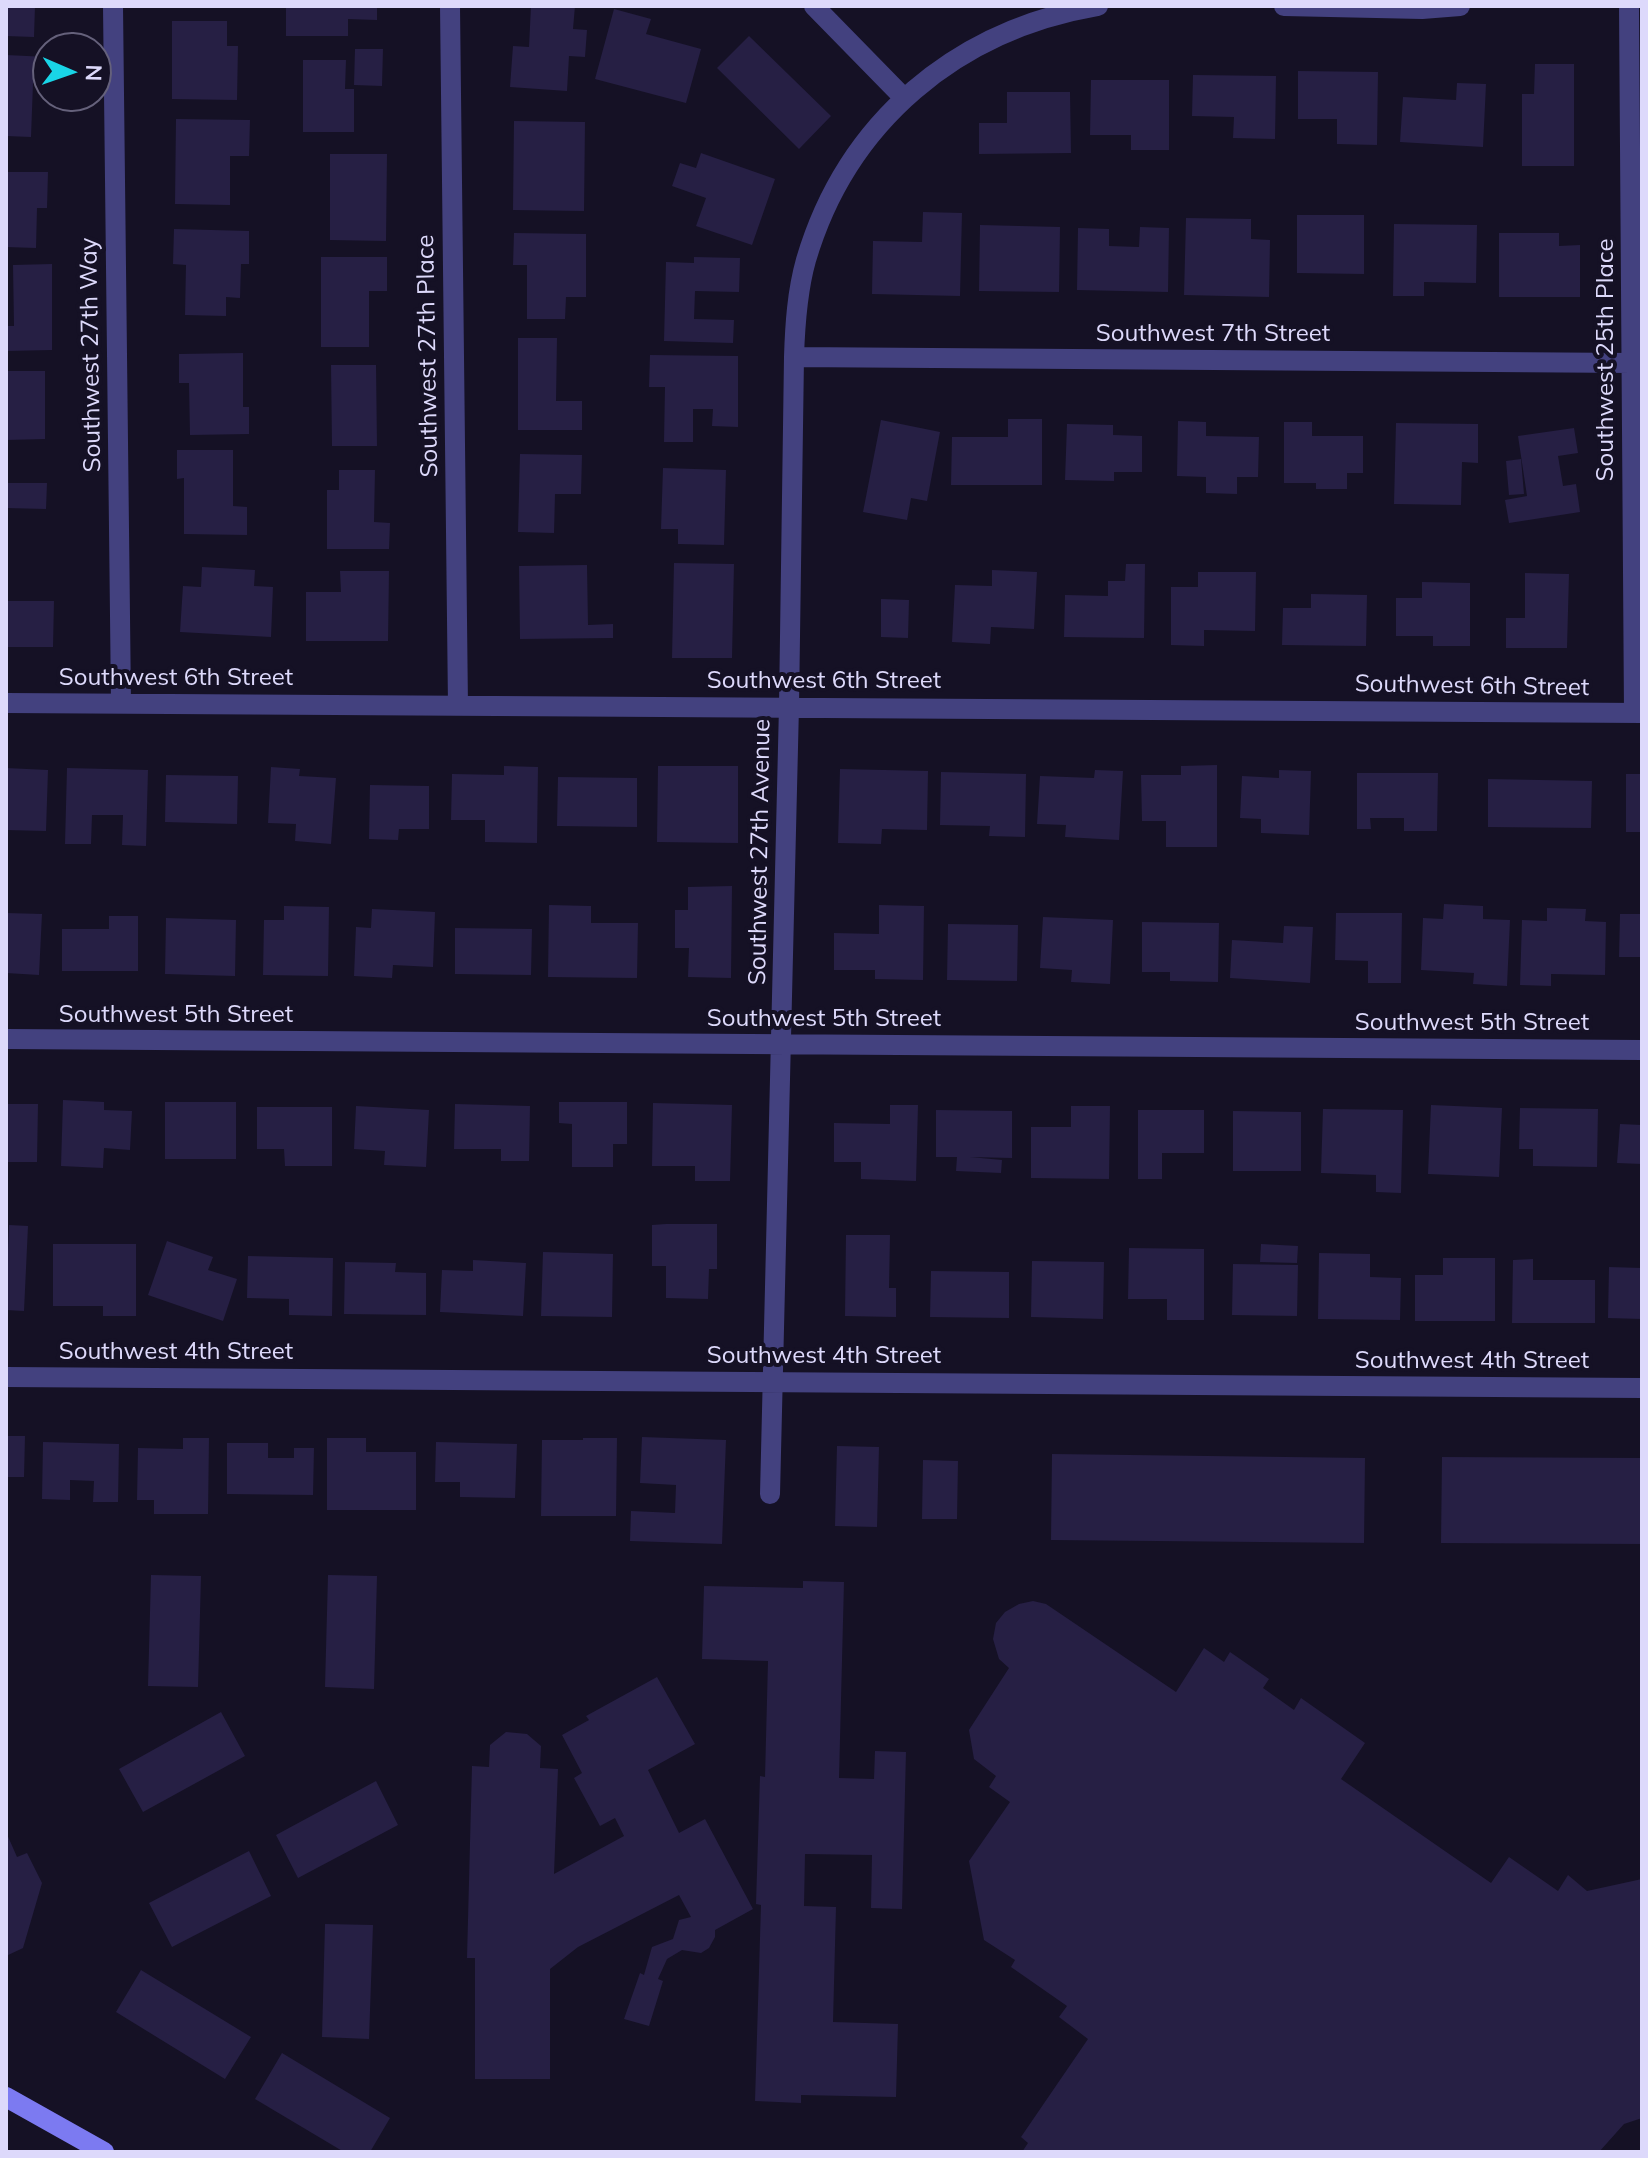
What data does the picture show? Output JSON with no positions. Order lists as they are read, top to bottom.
{
  "streets": {
    "street": [
      "Southwest 7th Street",
      "Southwest 27th Way",
      "Southwest 27th Place",
      "Southwest 25th Place",
      "Southwest 6th Street",
      "Southwest 27th Avenue",
      "Southwest 5th Street",
      "Southwest 4th Street"
    ]
  },
  "crossings": [
    ["Southwest 7th Street", "Southwest 25th Place"],
    ["Southwest 7th Street", "Southwest 27th Avenue"],
    ["Southwest 27th Way", "Southwest 6th Street"],
    ["Southwest 27th Place", "Southwest 6th Street"],
    ["Southwest 25th Place", "Southwest 6th Street"],
    ["Southwest 6th Street", "Southwest 27th Avenue"],
    ["Southwest 27th Avenue", "Southwest 5th Street"],
    ["Southwest 27th Avenue", "Southwest 4th Street"]
  ],
  "north": "right"
}
